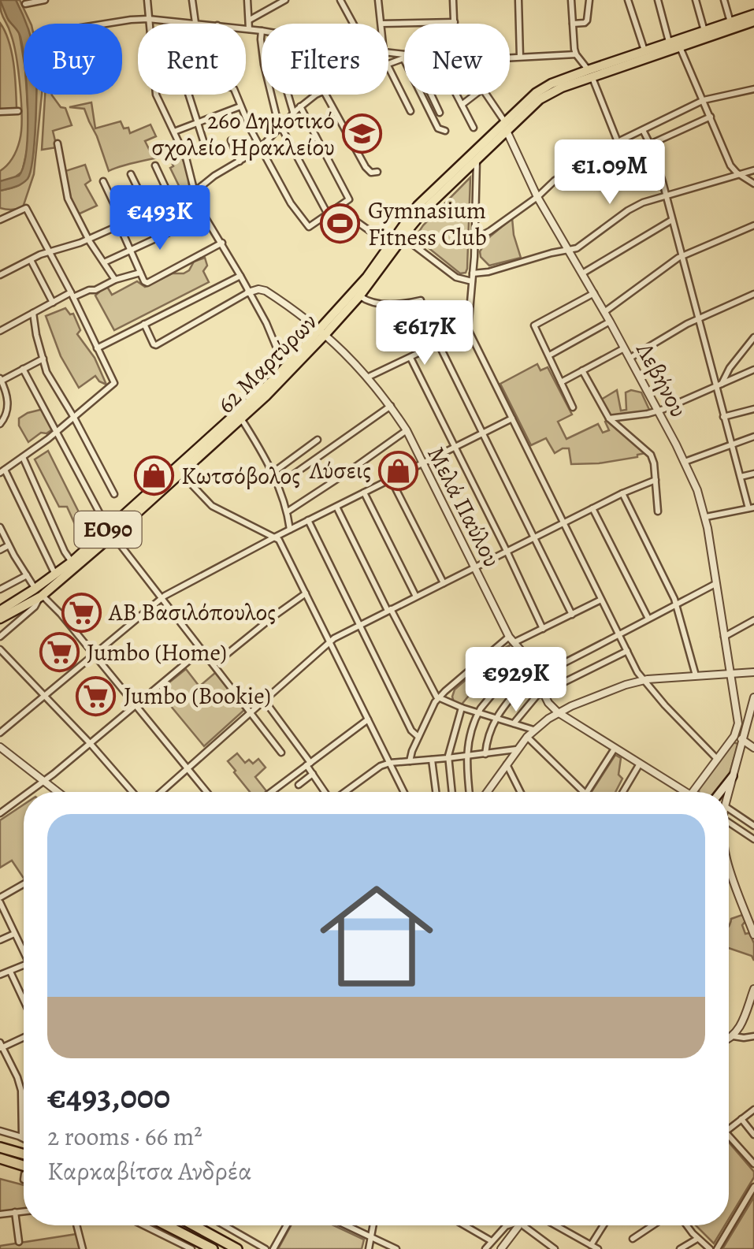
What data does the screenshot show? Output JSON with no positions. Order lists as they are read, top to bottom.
{
  "streets": {
    "main road": ["62 Μαρτύρων", "ΕΟ90"],
    "street": ["Λεβήνου", "Μελά Παύλου"]
  },
  "crossings": [
    ["62 Μαρτύρων", "Λεβήνου"],
    ["62 Μαρτύρων", "Μελά Παύλου"]
  ],
  "places": {
    "school or university": ["26ο Δημοτικό σχολείο Ηρακλείου"],
    "sports": ["Gymnasium Fitness Club"],
    "shop": ["Λύσεις", "Κωτσόβολος"],
    "supermarket": ["ΑΒ Βασιλόπουλος", "Jumbo (Home)", "Jumbo (Bookie)"]
  },
  "page": {
    "chip": [
      "Buy",
      "Rent",
      "Filters",
      "New"
    ],
    "price": [
      "€1.09M",
      "€493K",
      "€617K",
      "€929K"
    ],
    "list": [
      {
        "name": "€493,000",
        "note": "2 rooms · 66 m² · Καρκαβίτσα Ανδρέα"
      }
    ]
  }
}
